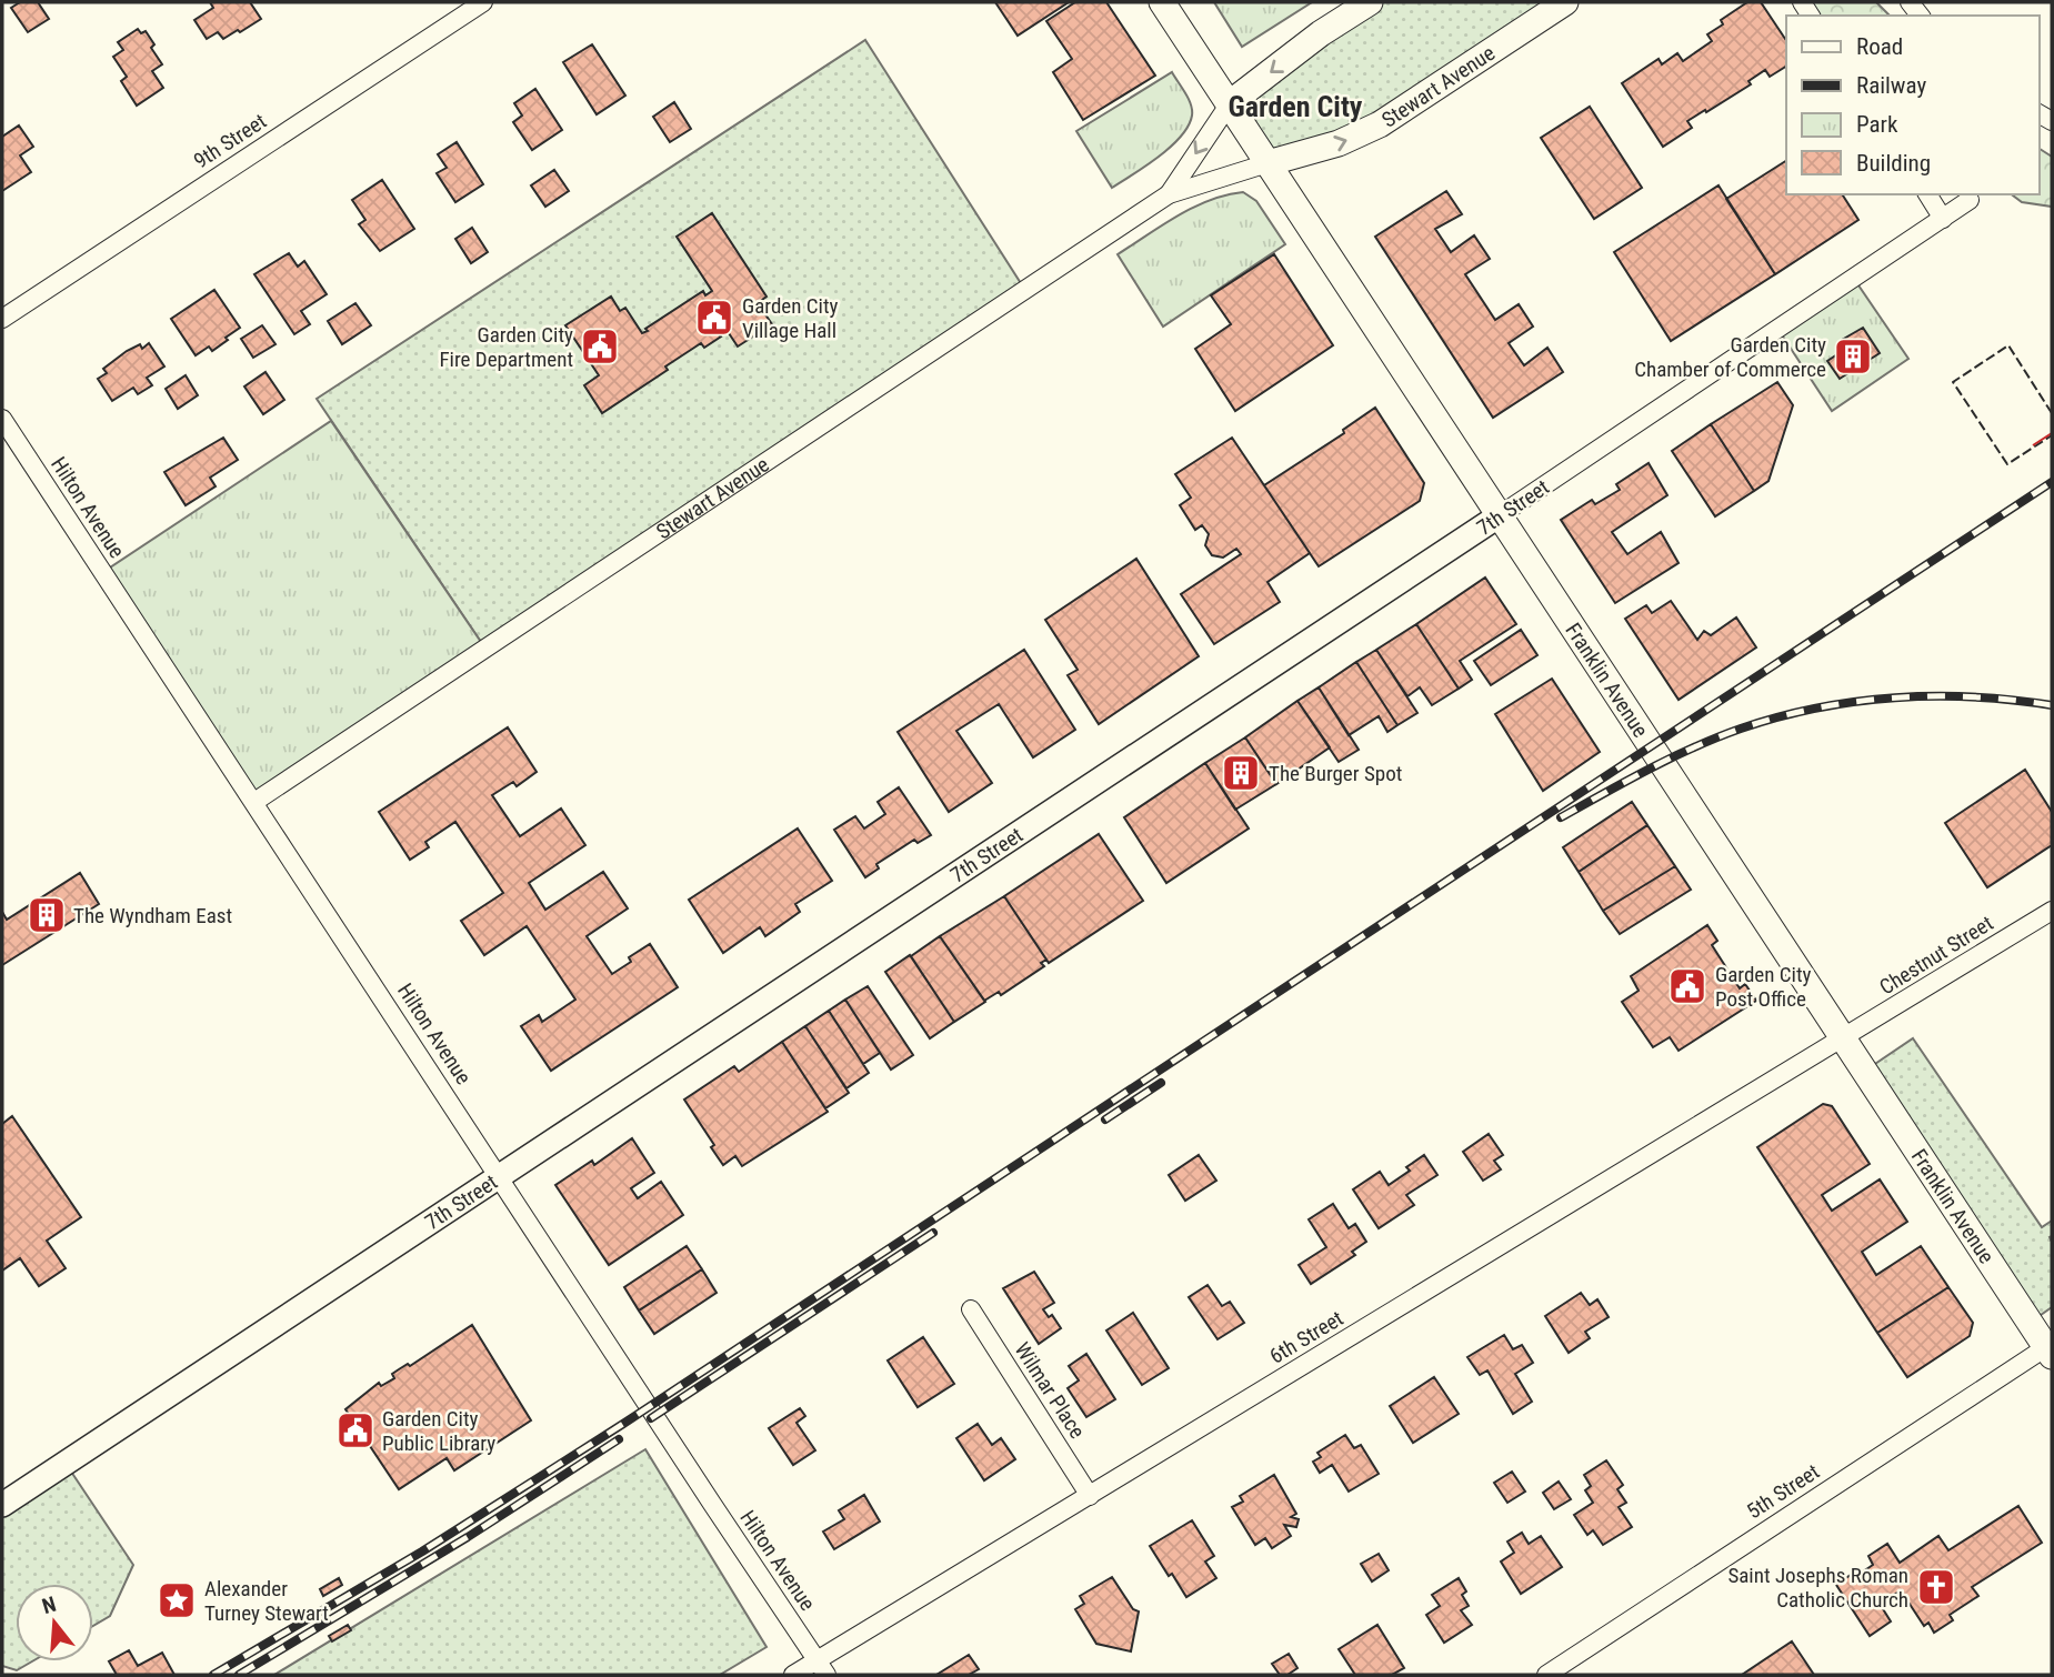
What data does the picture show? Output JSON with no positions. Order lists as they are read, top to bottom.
{
  "streets": {
    "main road": ["Stewart Avenue", "Franklin Avenue"],
    "street": [
      "9th Street",
      "Hilton Avenue",
      "7th Street",
      "Chestnut Street",
      "6th Street",
      "Wilmar Place",
      "5th Street"
    ]
  },
  "crossings": [
    ["Stewart Avenue", "Hilton Avenue"],
    ["Stewart Avenue", "Franklin Avenue"],
    ["Hilton Avenue", "7th Street"],
    ["Hilton Avenue", "6th Street"],
    ["7th Street", "Franklin Avenue"],
    ["Franklin Avenue", "Chestnut Street"],
    ["Franklin Avenue", "6th Street"],
    ["Franklin Avenue", "5th Street"],
    ["Chestnut Street", "6th Street"],
    ["6th Street", "Wilmar Place"]
  ],
  "districts": ["Garden City"],
  "places": {
    "public building": [
      "Garden City Village Hall",
      "Garden City Fire Department",
      "Garden City Post Office",
      "Garden City Public Library"
    ],
    "building": ["Garden City Chamber of Commerce", "The Burger Spot", "The Wyndham East"],
    "church": ["Saint Josephs Roman Catholic Church"],
    "place": ["Alexander Turney Stewart"]
  },
  "legend": [
    "Road",
    "Railway",
    "Park",
    "Building"
  ],
  "north": "top"
}
